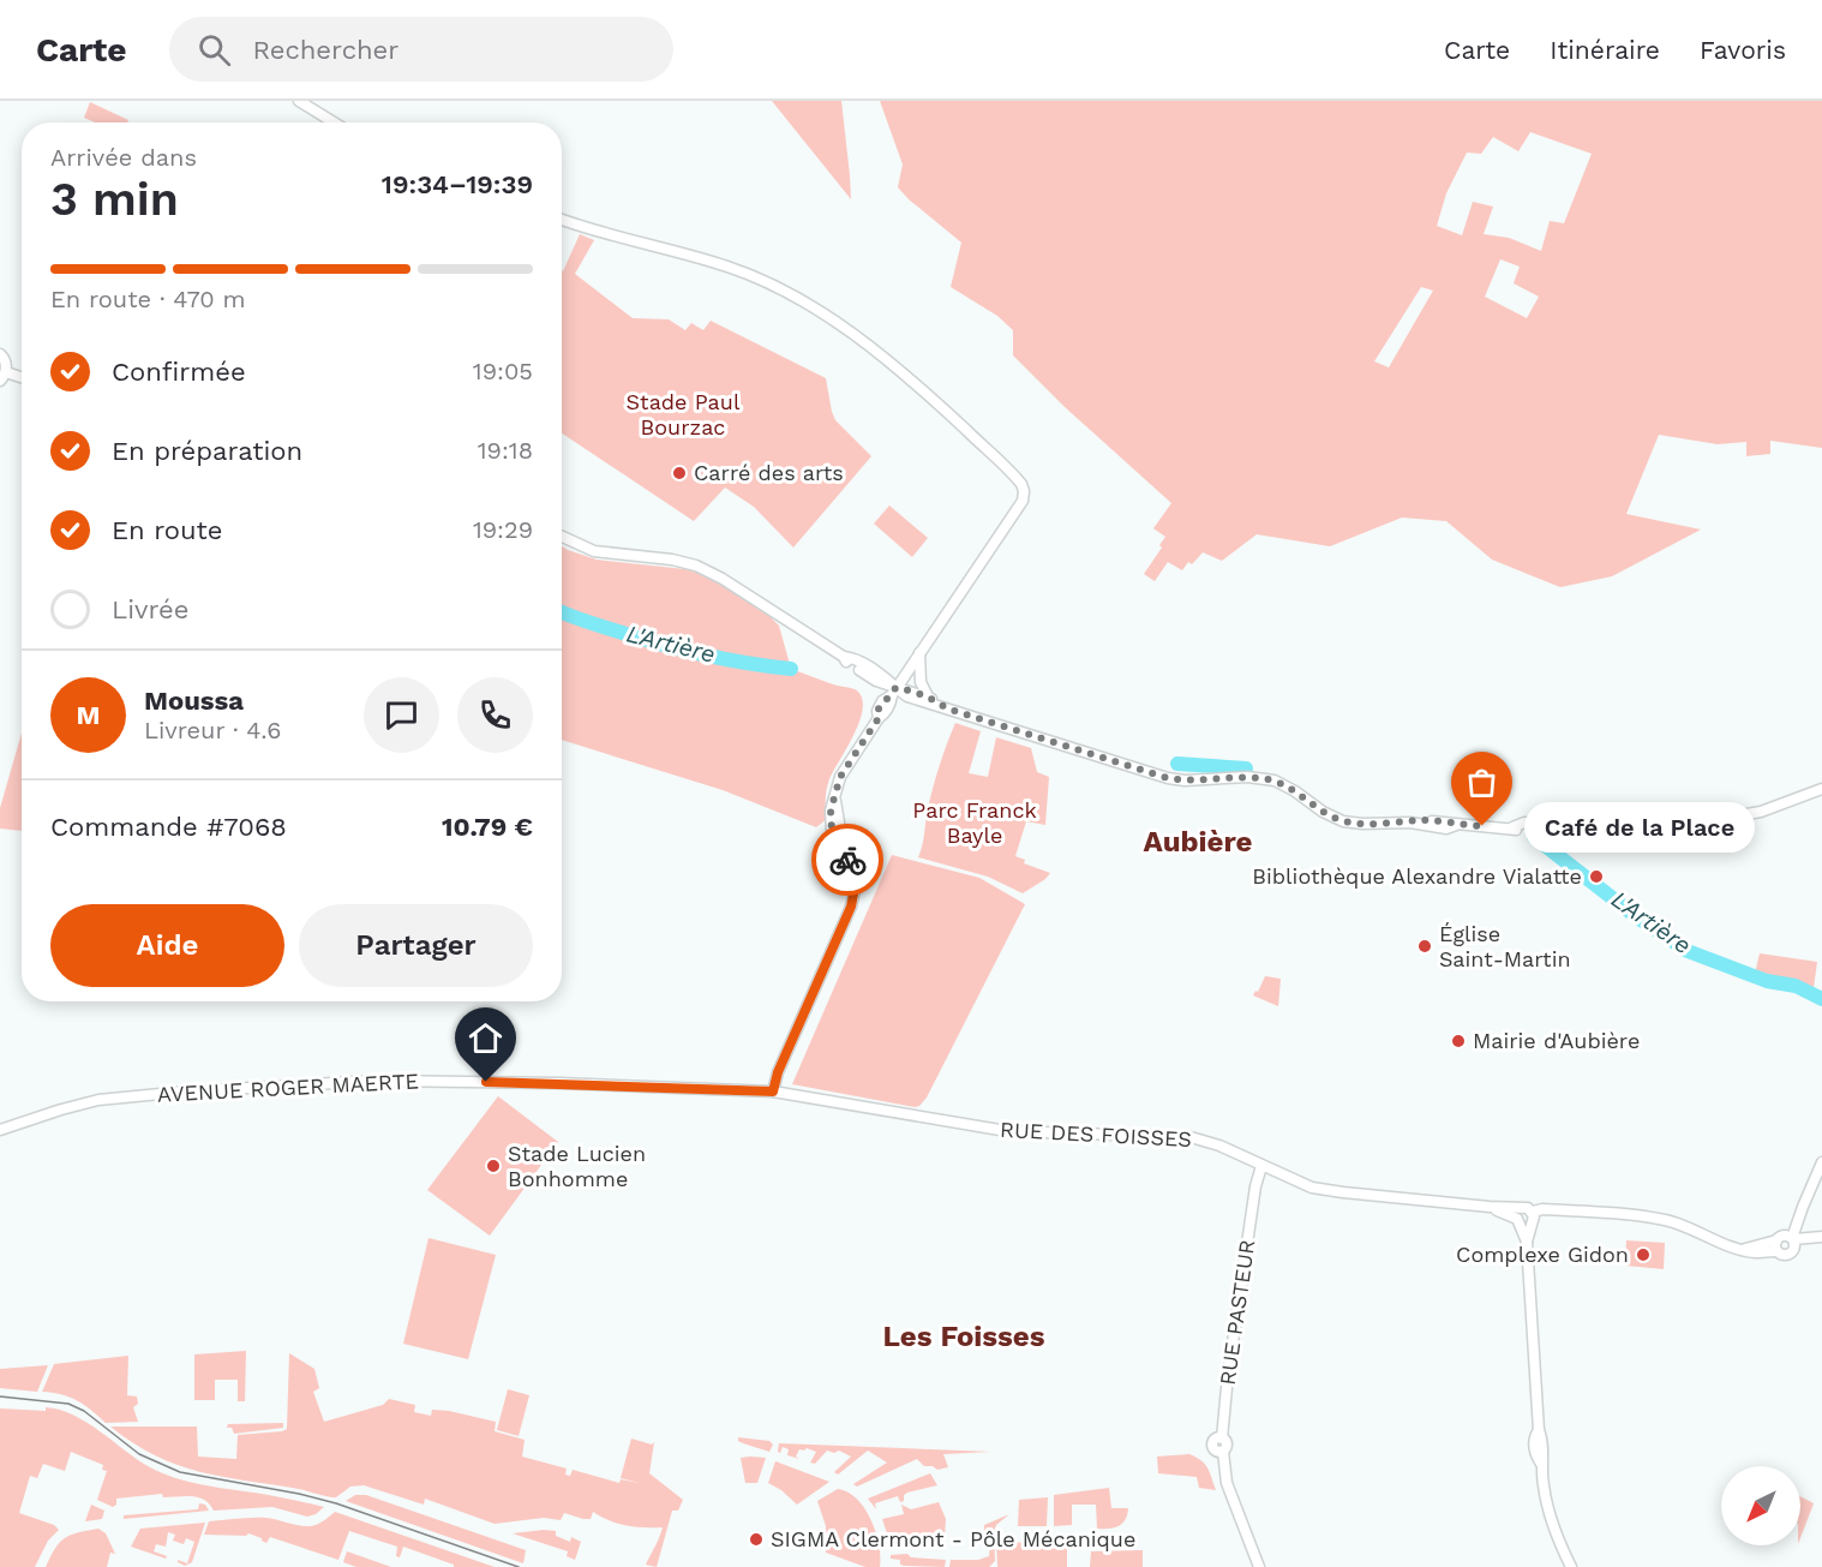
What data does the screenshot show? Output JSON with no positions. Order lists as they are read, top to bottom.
{
  "streets": {
    "main road": ["AVENUE ROGER MAERTE", "RUE DES FOISSES", "RUE PASTEUR"]
  },
  "crossings": [
    ["AVENUE ROGER MAERTE", "RUE DES FOISSES"],
    ["RUE DES FOISSES", "RUE PASTEUR"]
  ],
  "districts": ["Aubière", "Les Foisses"],
  "water": ["L'Artière"],
  "parks": ["Stade Paul Bourzac", "Parc Franck Bayle"],
  "places": [
    "Carré des arts",
    "Café de la Place",
    "Bibliothèque Alexandre Vialatte",
    "Église Saint-Martin",
    "Mairie d'Aubière",
    "Stade Lucien Bonhomme",
    "Complexe Gidon",
    "SIGMA Clermont - Pôle Mécanique"
  ],
  "north": "bottom left",
  "page": {
    "header": "Carte",
    "search": "Rechercher",
    "nav": ["Carte", "Itinéraire", "Favoris"],
    "heading": ["3 min", "Arrivée dans", "19:34–19:39"],
    "panel": [
      "Moussa",
      "Livreur · 4.6",
      "Commande #7068",
      "10.79 €"
    ],
    "bar": "En route · 470 m",
    "list": [
      ["Confirmée", "19:05"],
      ["En préparation", "19:18"],
      ["En route", "19:29"],
      "Livrée"
    ],
    "round": "M",
    "bubble": "Café de la Place",
    "buttons": ["Aide", "Partager"]
  }
}
